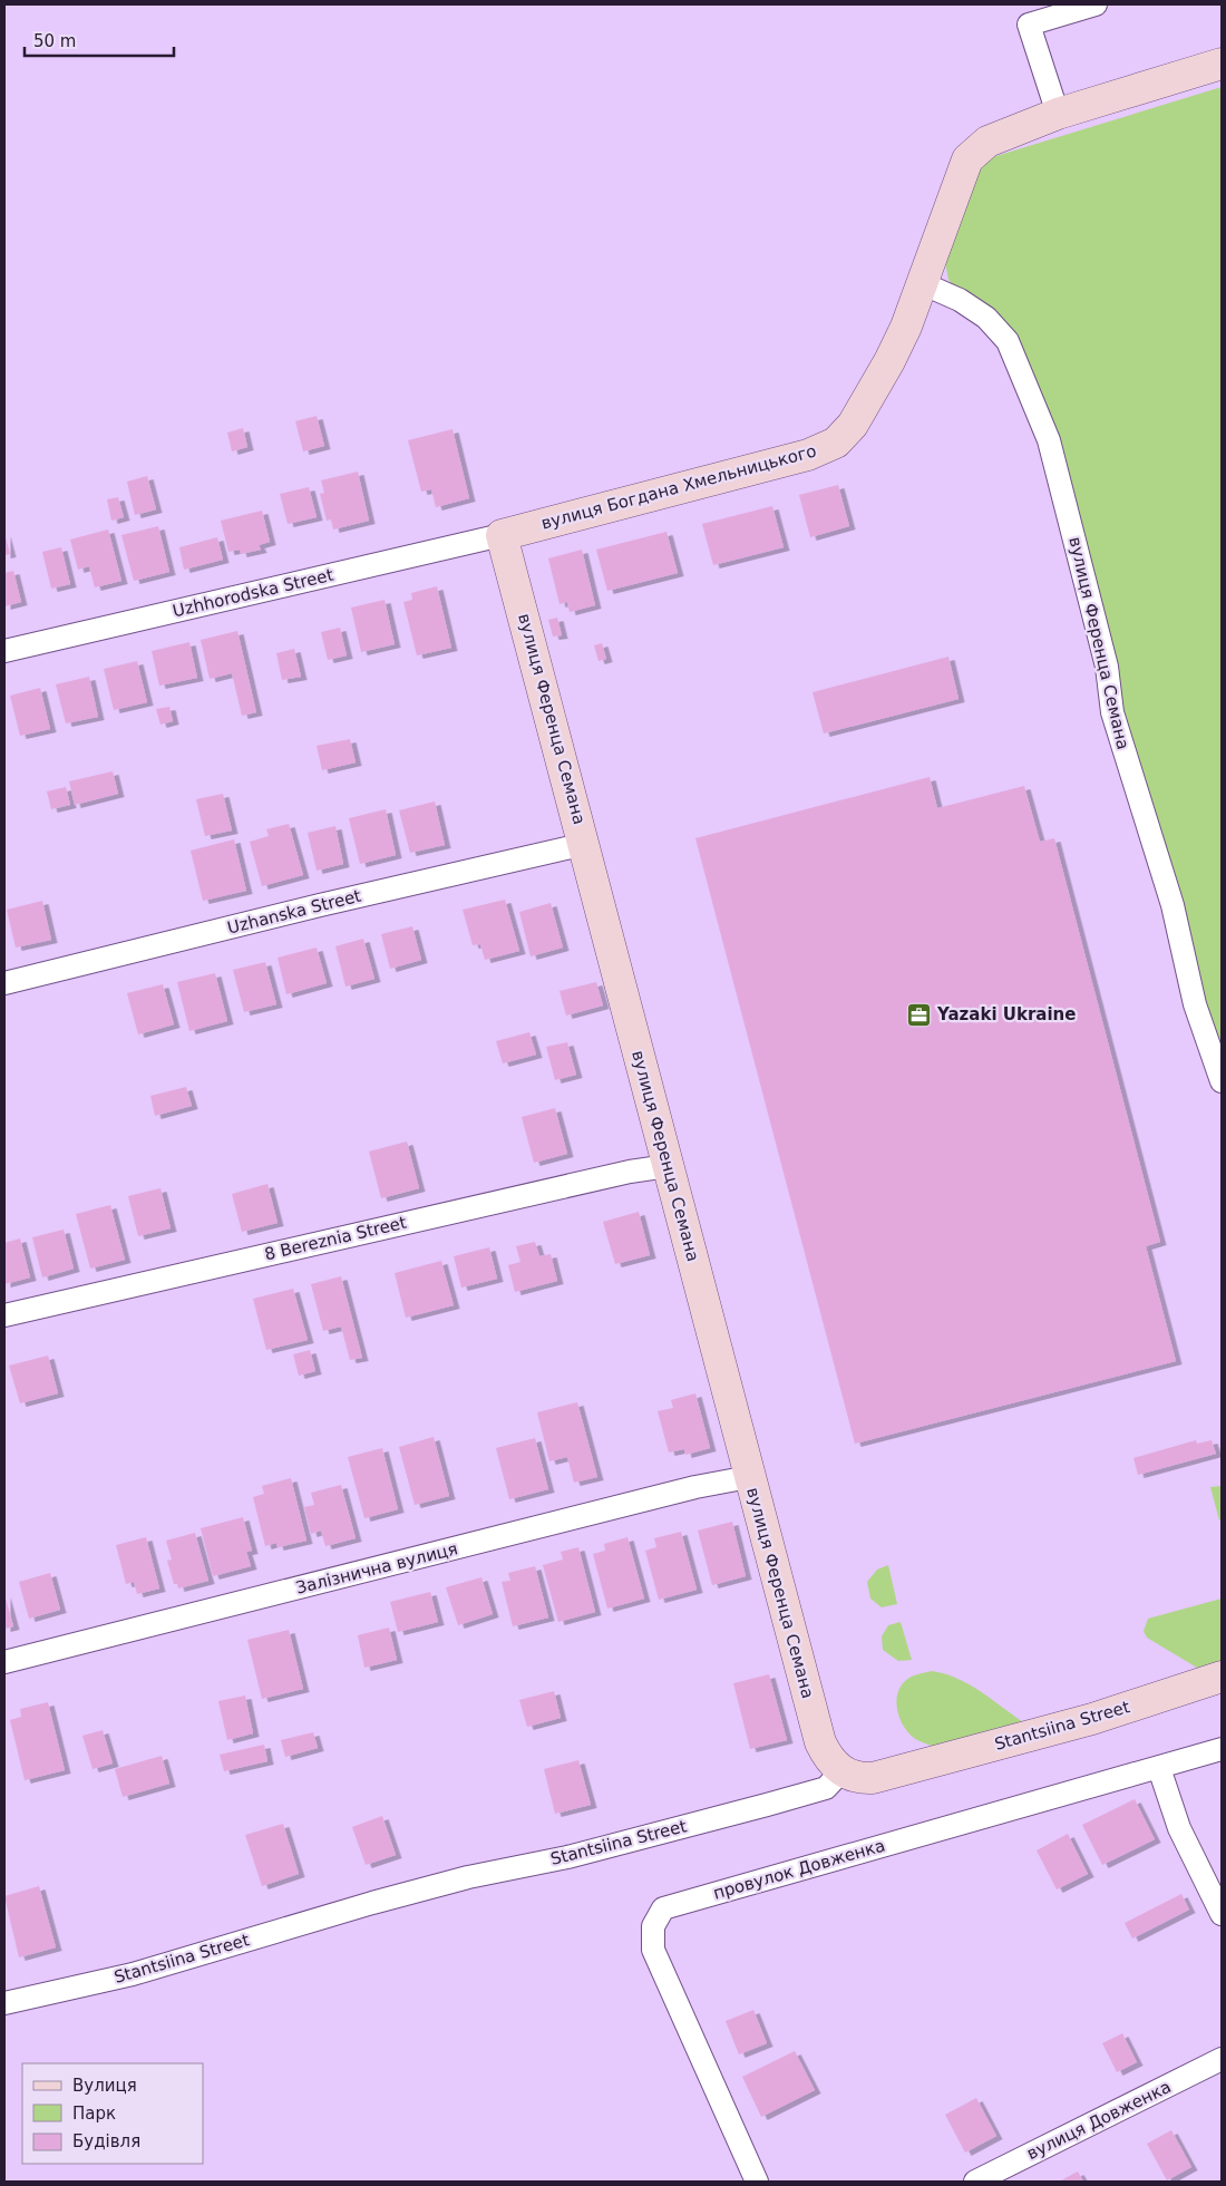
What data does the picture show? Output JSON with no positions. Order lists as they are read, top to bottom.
{
  "streets": {
    "street": [
      "вулиця Богдана Хмельницького",
      "Uzhhorodska Street",
      "вулиця Ференца Семана",
      "Uzhanska Street",
      "8 Bereznia Street",
      "Залізнична вулиця",
      "Stantsiina Street",
      "провулок Довженка",
      "вулиця Довженка"
    ]
  },
  "crossings": [
    ["вулиця Богдана Хмельницького", "Uzhhorodska Street"],
    ["вулиця Богдана Хмельницького", "вулиця Ференца Семана"],
    ["Uzhhorodska Street", "вулиця Ференца Семана"],
    ["вулиця Ференца Семана", "Uzhanska Street"],
    ["вулиця Ференца Семана", "8 Bereznia Street"],
    ["вулиця Ференца Семана", "Залізнична вулиця"],
    ["вулиця Ференца Семана", "Stantsiina Street"]
  ],
  "places": {
    "office": ["Yazaki Ukraine"]
  },
  "legend": ["Вулиця", "Парк", "Будівля"],
  "scale_bar": "50 m"
}
